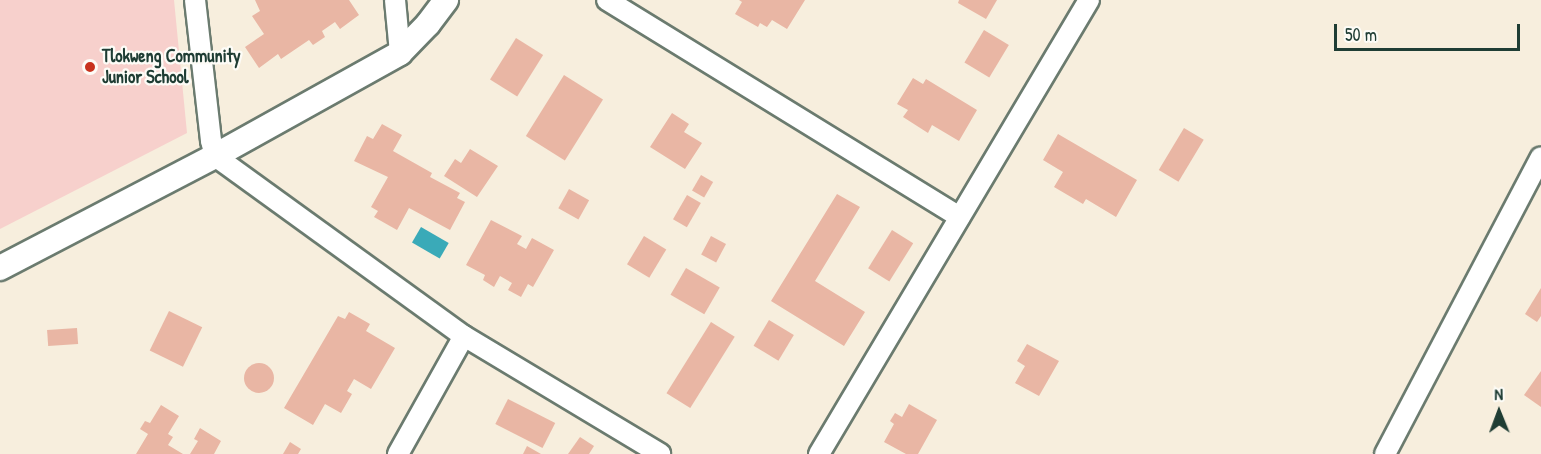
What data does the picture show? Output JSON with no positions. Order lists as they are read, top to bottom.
{
  "places": ["Tlokweng Community Junior School"],
  "scale_bar": "50 m",
  "north": "top"
}
